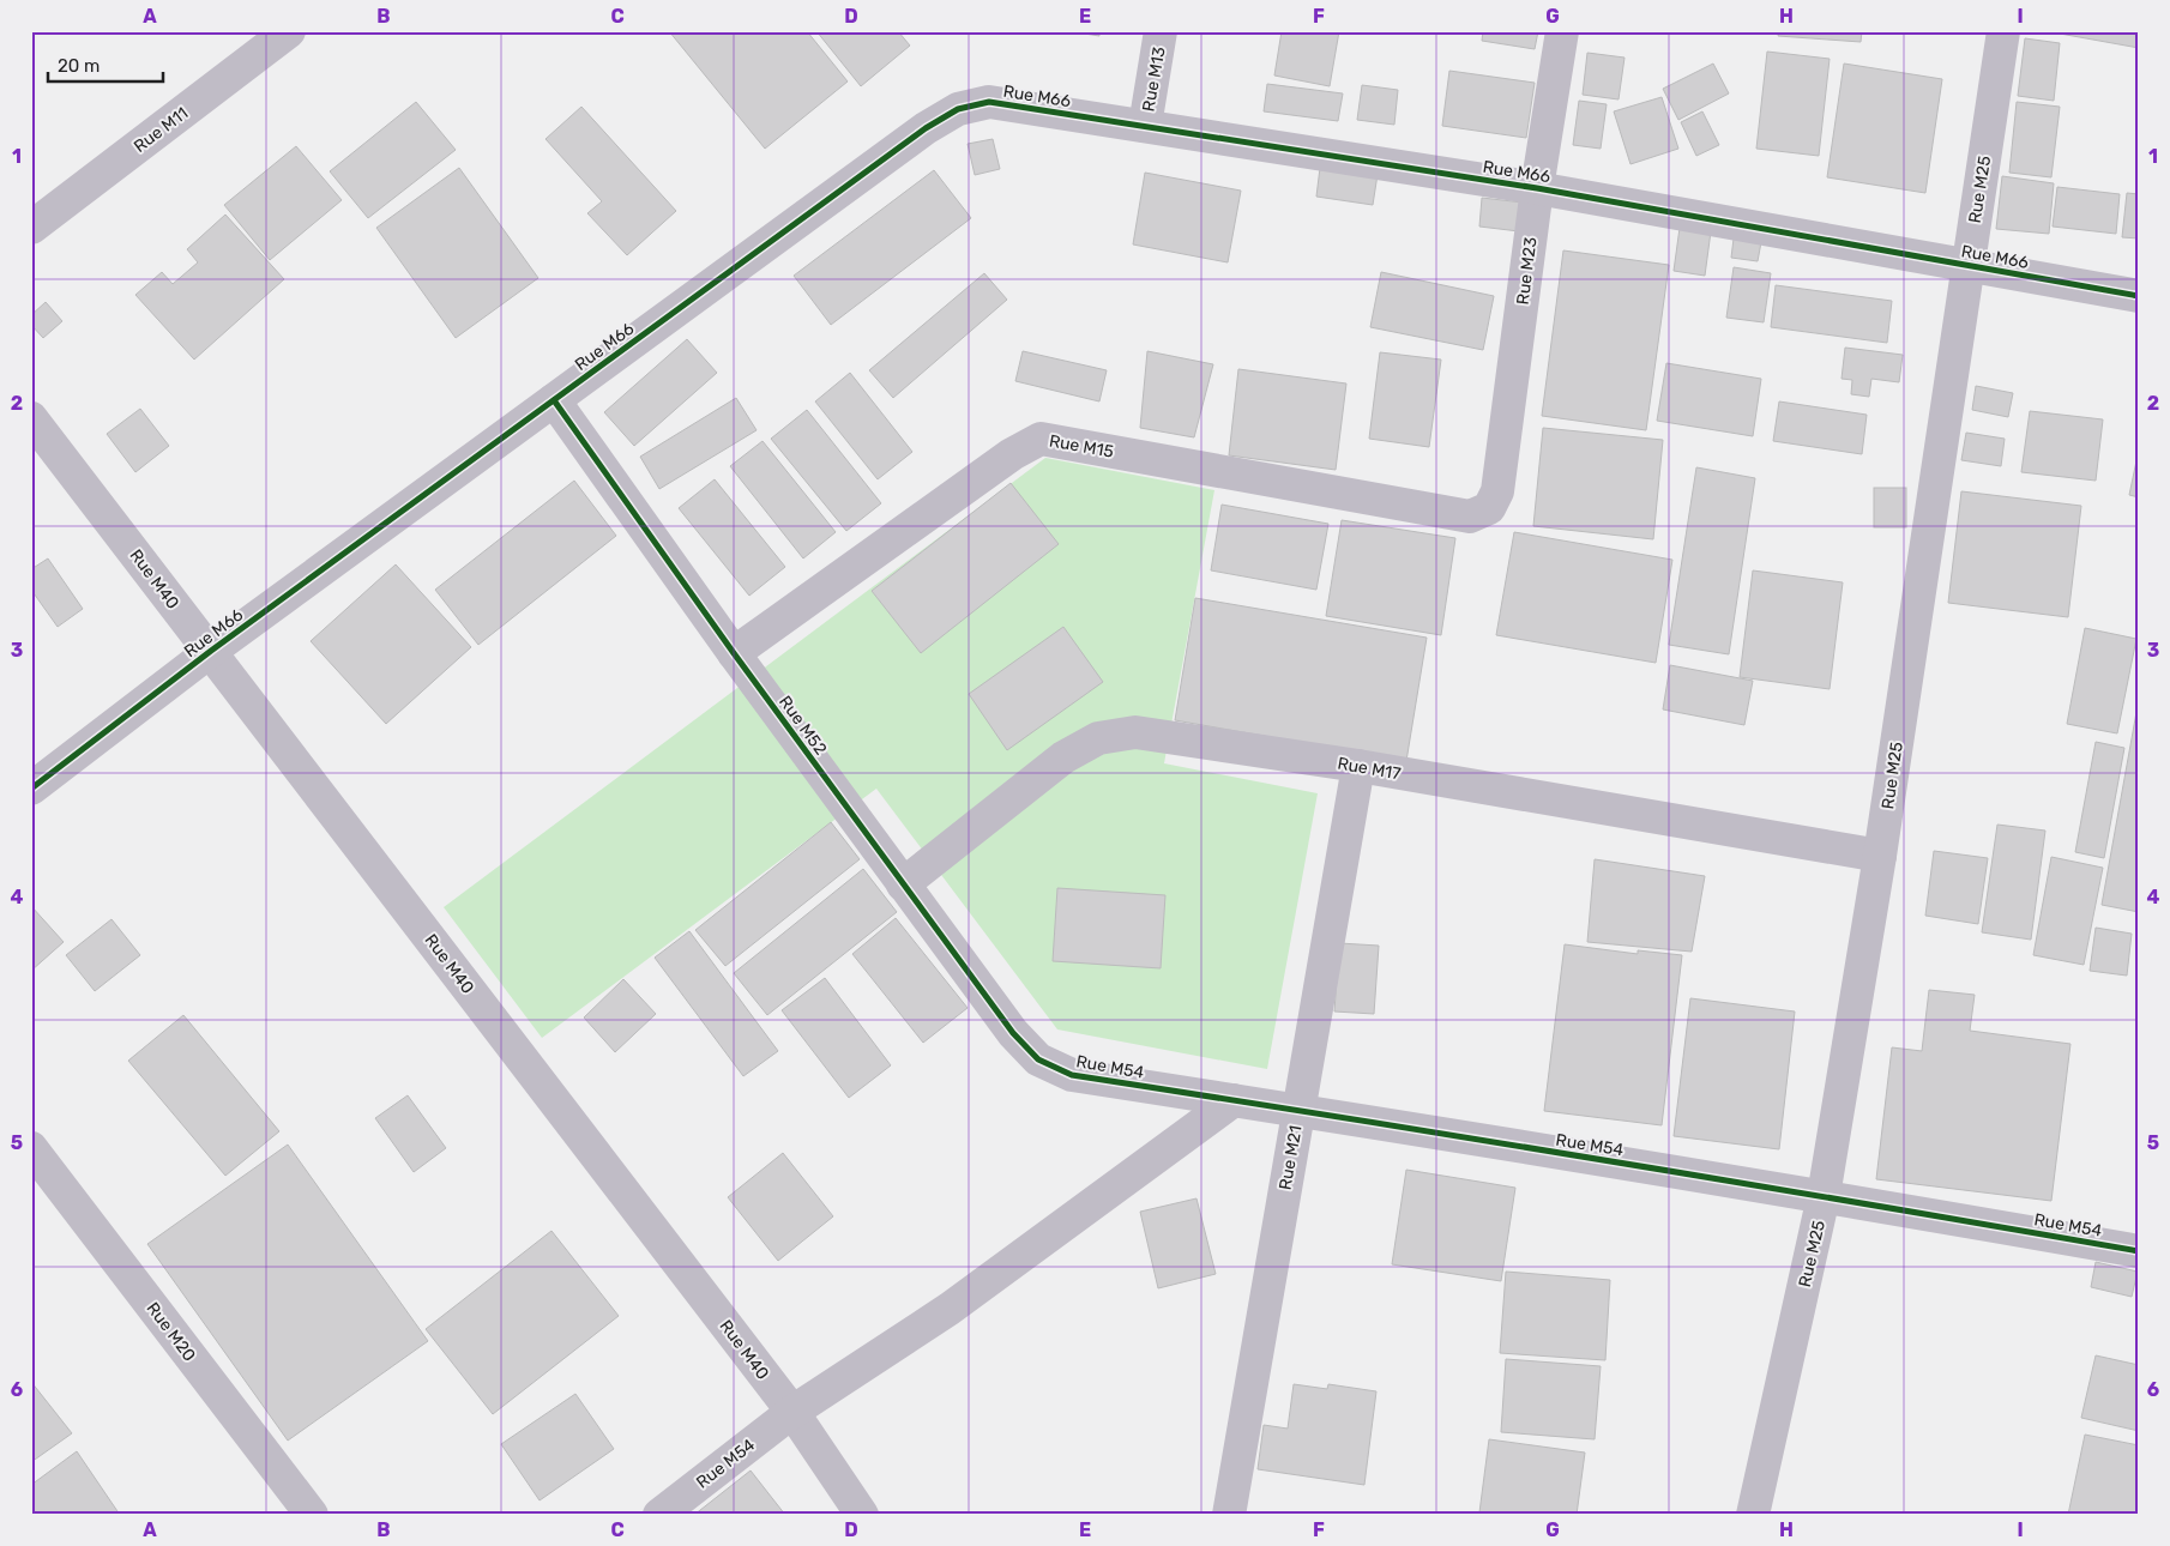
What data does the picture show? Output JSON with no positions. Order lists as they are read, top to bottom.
{
  "streets": {
    "street": [
      "Rue M13",
      "Rue M66",
      "Rue M11",
      "Rue M25",
      "Rue M23",
      "Rue M15",
      "Rue M40",
      "Rue M52",
      "Rue M17",
      "Rue M54",
      "Rue M21",
      "Rue M20"
    ]
  },
  "crossings": [
    ["Rue M13", "Rue M66"],
    ["Rue M66", "Rue M25"],
    ["Rue M66", "Rue M23"],
    ["Rue M66", "Rue M40"],
    ["Rue M66", "Rue M52"],
    ["Rue M25", "Rue M17"],
    ["Rue M25", "Rue M54"],
    ["Rue M23", "Rue M15"],
    ["Rue M15", "Rue M52"],
    ["Rue M40", "Rue M54"],
    ["Rue M52", "Rue M17"],
    ["Rue M52", "Rue M54"],
    ["Rue M17", "Rue M21"],
    ["Rue M54", "Rue M21"]
  ],
  "scale_bar": "20 m",
  "grid": {
    "columns": [
      "A",
      "B",
      "C",
      "D",
      "E",
      "F",
      "G",
      "H",
      "I"
    ],
    "rows": [
      "1",
      "2",
      "3",
      "4",
      "5",
      "6"
    ]
  }
}
